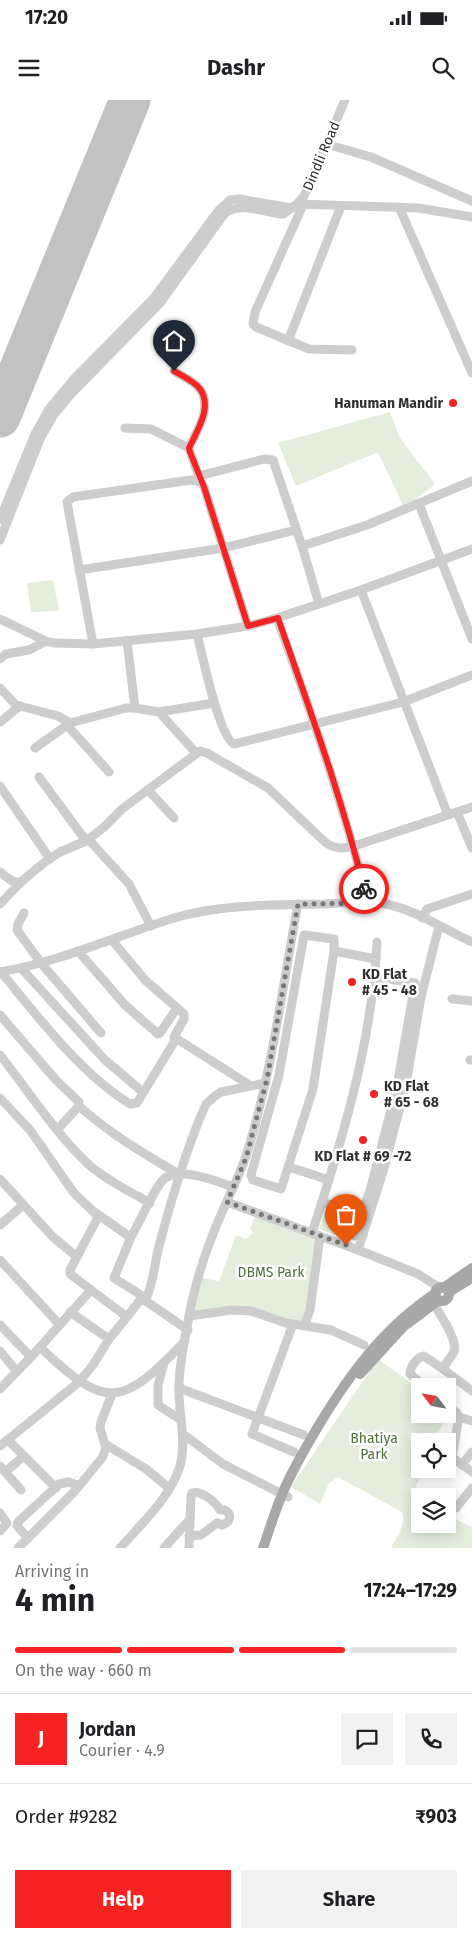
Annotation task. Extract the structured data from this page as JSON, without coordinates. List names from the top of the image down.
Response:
{
  "streets": {
    "street": ["Dindli Road"]
  },
  "parks": ["DBMS Park", "Bhatiya Park"],
  "places": [
    "Hanuman Mandir",
    "KD Flat # 45 - 48",
    "KD Flat # 65 - 68",
    "KD Flat # 69 -72"
  ],
  "north": "top left",
  "page": {
    "status": "17:20",
    "header": "Dashr",
    "heading": ["4 min", "Arriving in", "17:24–17:29"],
    "panel": [
      "Jordan",
      "Courier · 4.9",
      "Order #9282",
      "₹903"
    ],
    "bar": "On the way · 660 m",
    "round": "J",
    "buttons": ["Help", "Share"]
  }
}
